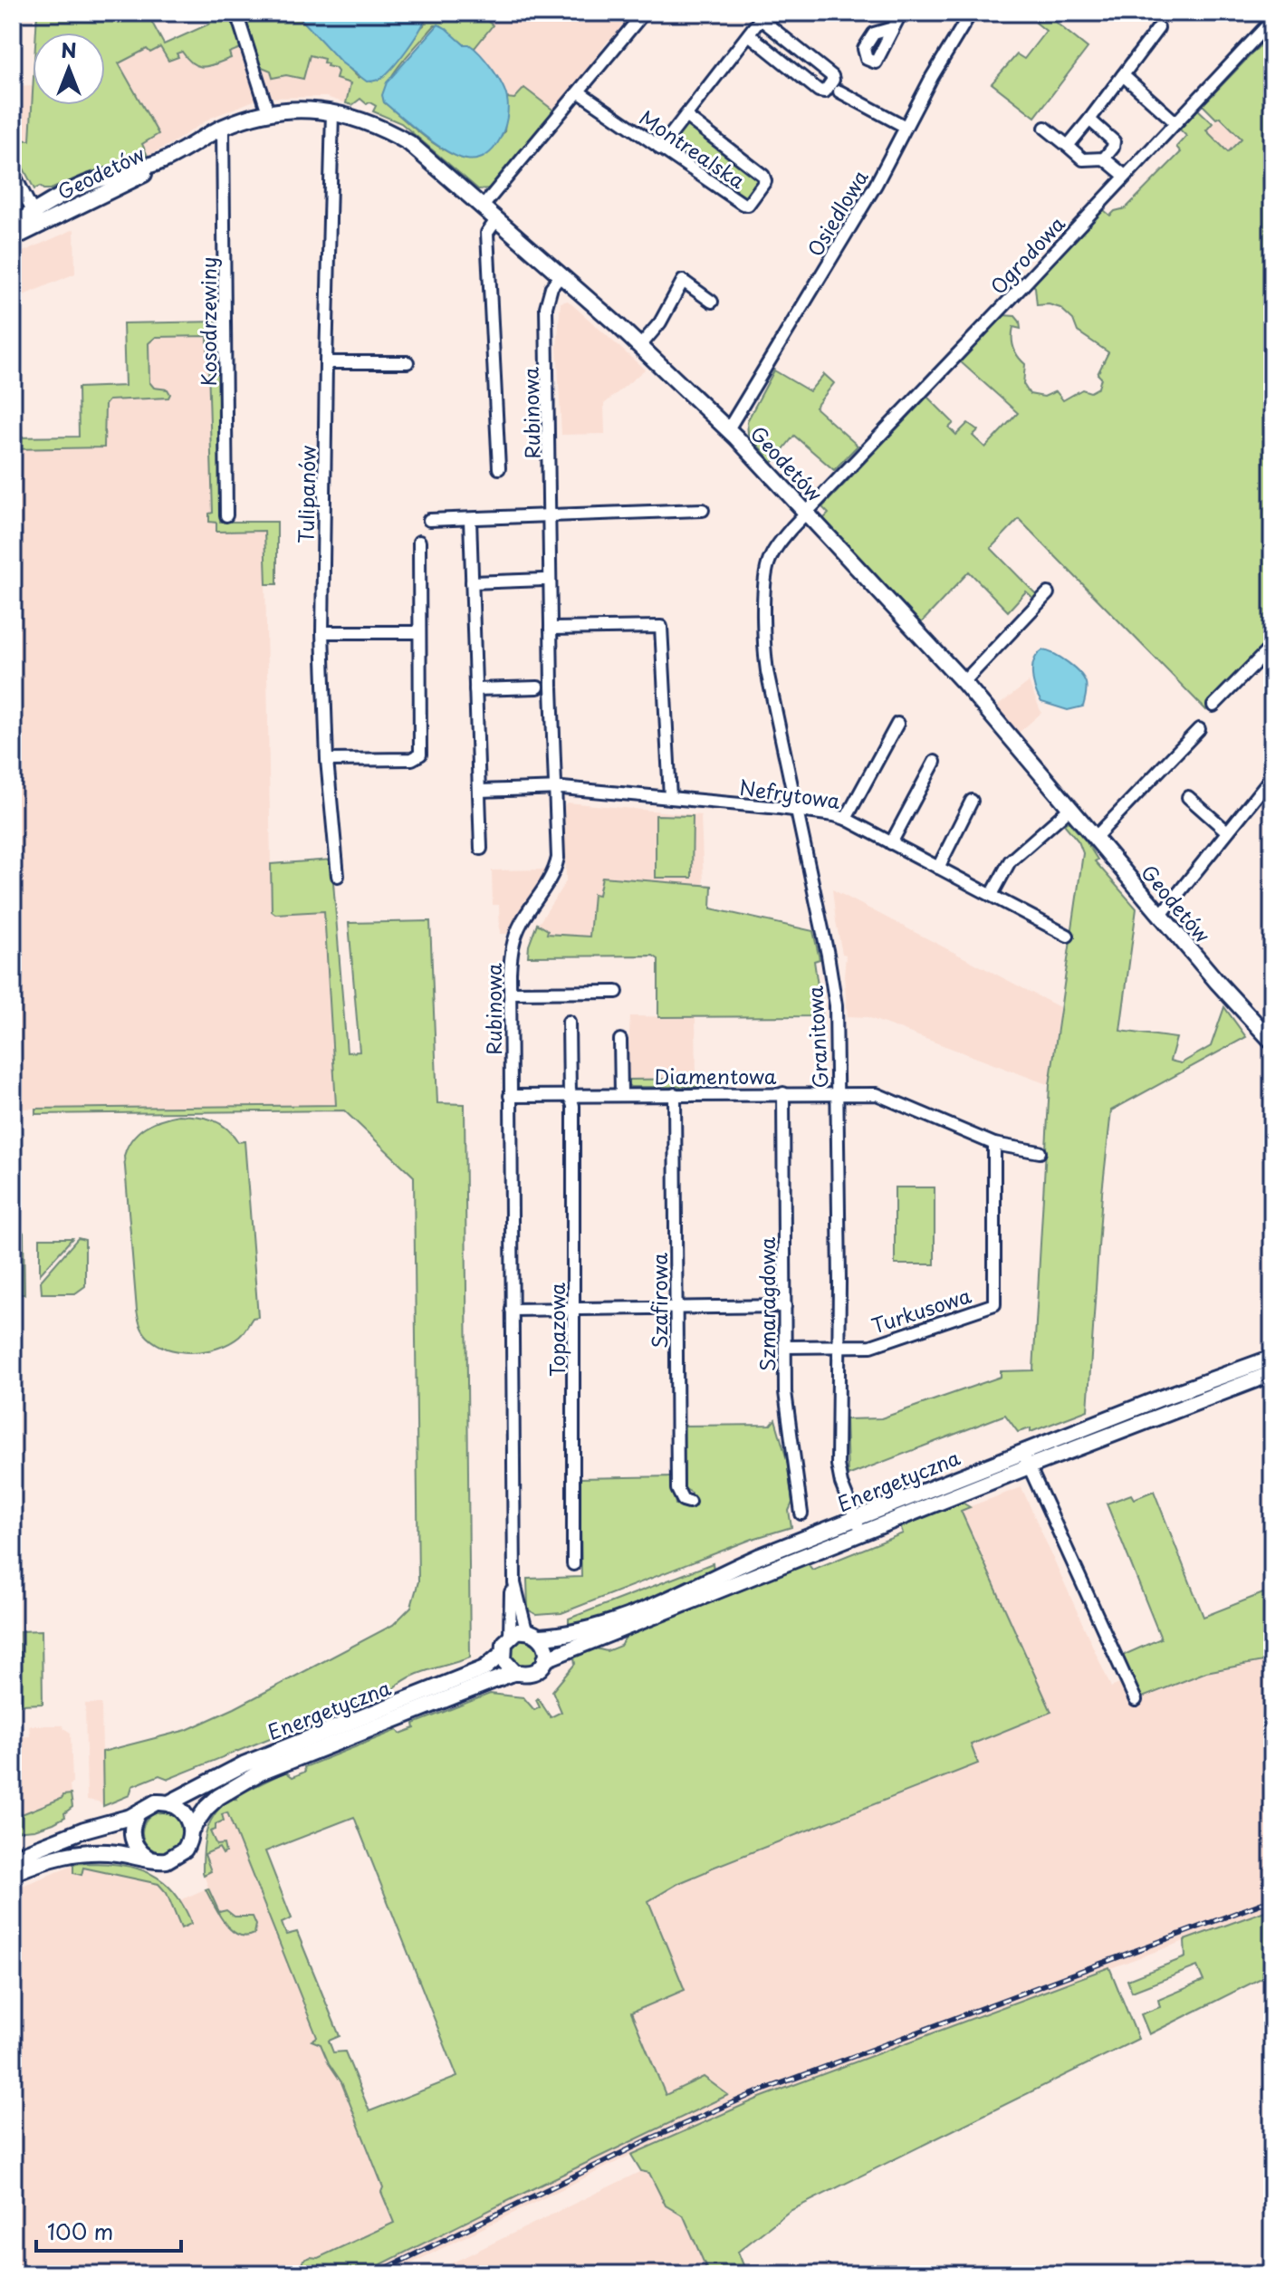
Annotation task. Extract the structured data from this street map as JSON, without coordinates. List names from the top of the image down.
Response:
{
  "streets": {
    "street": [
      "Montrealska",
      "Geodetów",
      "Osiedlowa",
      "Ogrodowa",
      "Kosodrzewiny",
      "Rubinowa",
      "Tulipanów",
      "Nefrytowa",
      "Granitowa",
      "Diamentowa",
      "Szafirowa",
      "Szmaragdowa",
      "Turkusowa",
      "Topazowa",
      "Energetyczna"
    ]
  },
  "crossings": [
    ["Geodetów", "Osiedlowa"],
    ["Geodetów", "Ogrodowa"],
    ["Geodetów", "Kosodrzewiny"],
    ["Geodetów", "Rubinowa"],
    ["Geodetów", "Tulipanów"],
    ["Geodetów", "Granitowa"],
    ["Ogrodowa", "Granitowa"],
    ["Rubinowa", "Nefrytowa"],
    ["Rubinowa", "Diamentowa"],
    ["Rubinowa", "Energetyczna"],
    ["Nefrytowa", "Granitowa"],
    ["Granitowa", "Diamentowa"],
    ["Granitowa", "Turkusowa"],
    ["Granitowa", "Energetyczna"],
    ["Diamentowa", "Szafirowa"],
    ["Diamentowa", "Szmaragdowa"],
    ["Diamentowa", "Turkusowa"],
    ["Diamentowa", "Topazowa"],
    ["Szmaragdowa", "Turkusowa"]
  ],
  "scale_bar": "100 m",
  "north": "top"
}
